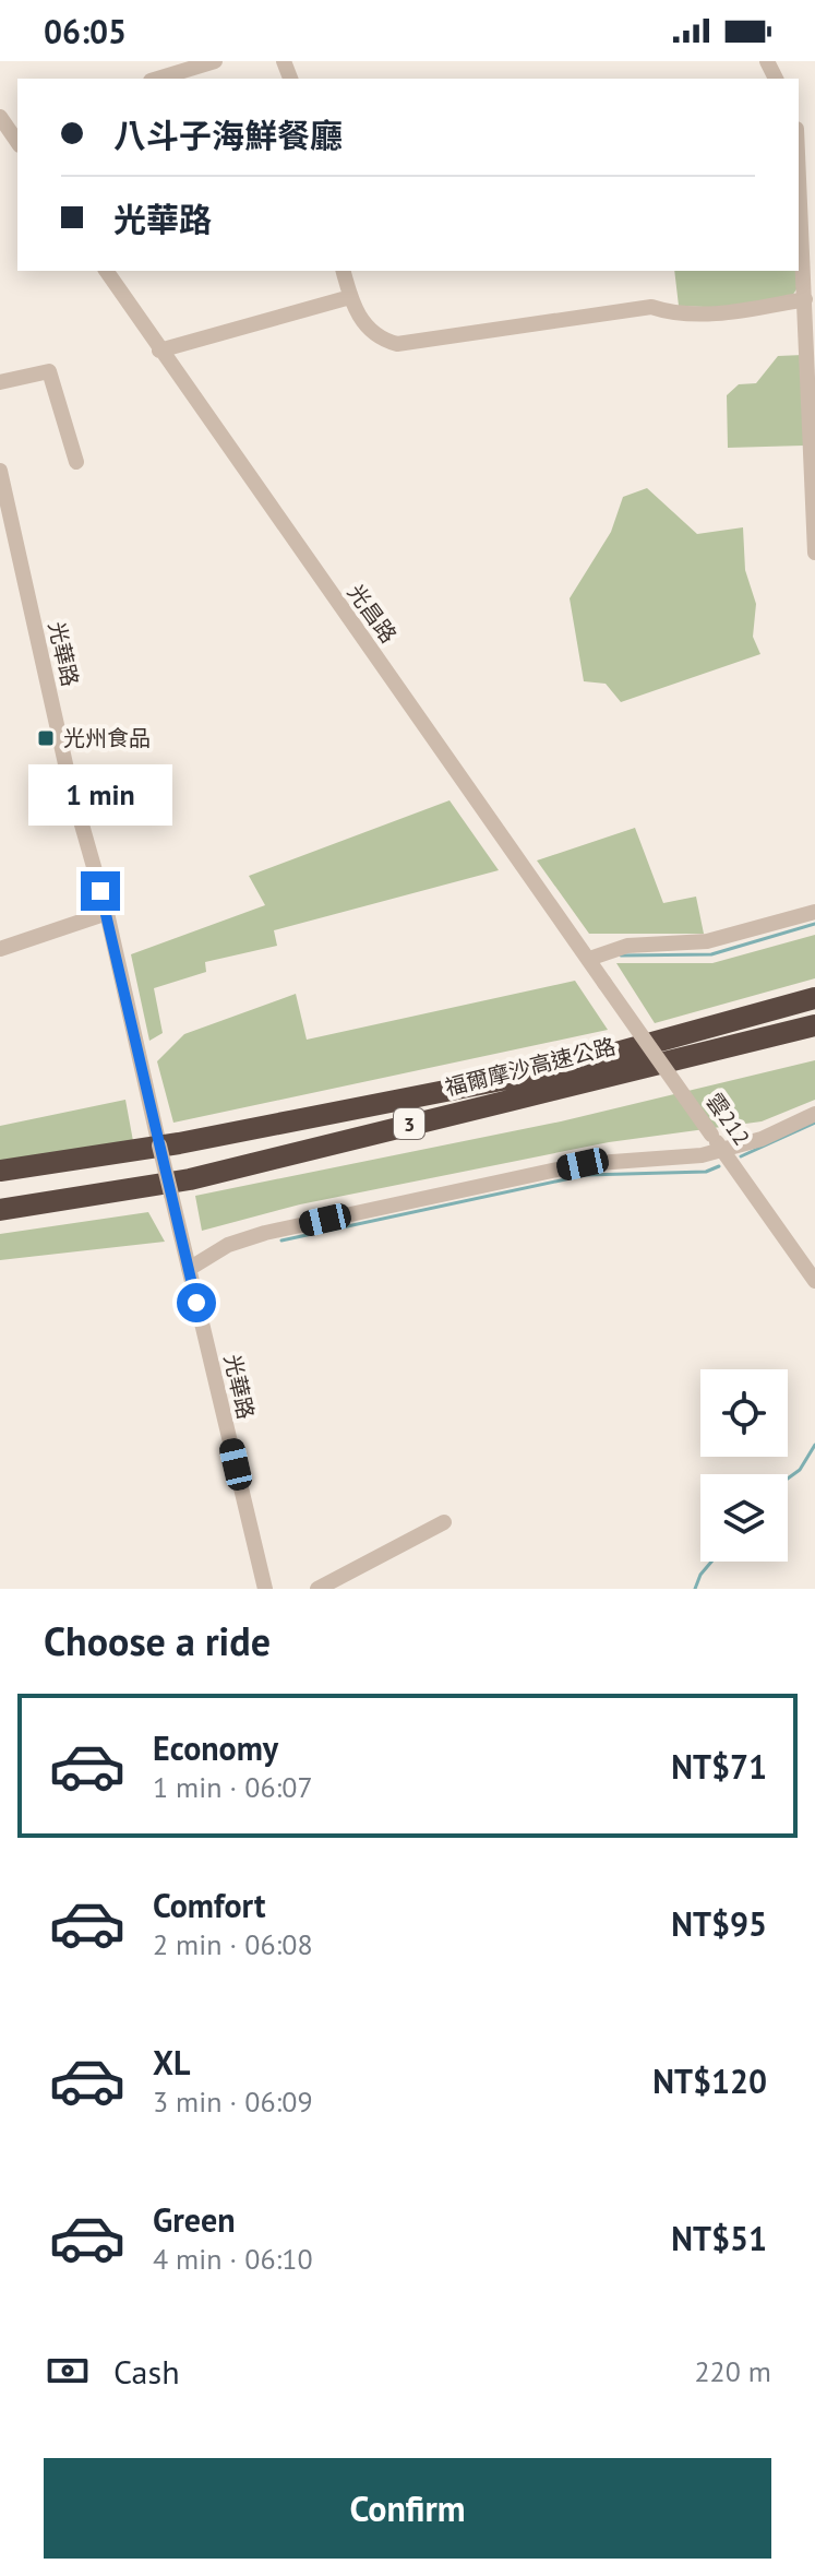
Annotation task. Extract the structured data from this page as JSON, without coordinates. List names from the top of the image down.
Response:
{
  "streets": {
    "highway": ["福爾摩沙高速公路", "3"],
    "street": ["光昌路", "光華路", "雲212"]
  },
  "crossings": [
    ["光昌路", "雲212"]
  ],
  "places": {
    "transit": ["光州食品"]
  },
  "page": {
    "status": "06:05",
    "banner": ["八斗子海鮮餐廳", "光華路"],
    "bubble": "1 min",
    "heading": "Choose a ride",
    "list": [
      {
        "name": "Economy",
        "note": "1 min · 06:07",
        "value": "NT$71"
      },
      {
        "name": "Comfort",
        "note": "2 min · 06:08",
        "value": "NT$95"
      },
      {
        "name": "XL",
        "note": "3 min · 06:09",
        "value": "NT$120"
      },
      {
        "name": "Green",
        "note": "4 min · 06:10",
        "value": "NT$51"
      }
    ],
    "pay": ["Cash", "220 m"],
    "buttons": "Confirm"
  }
}
